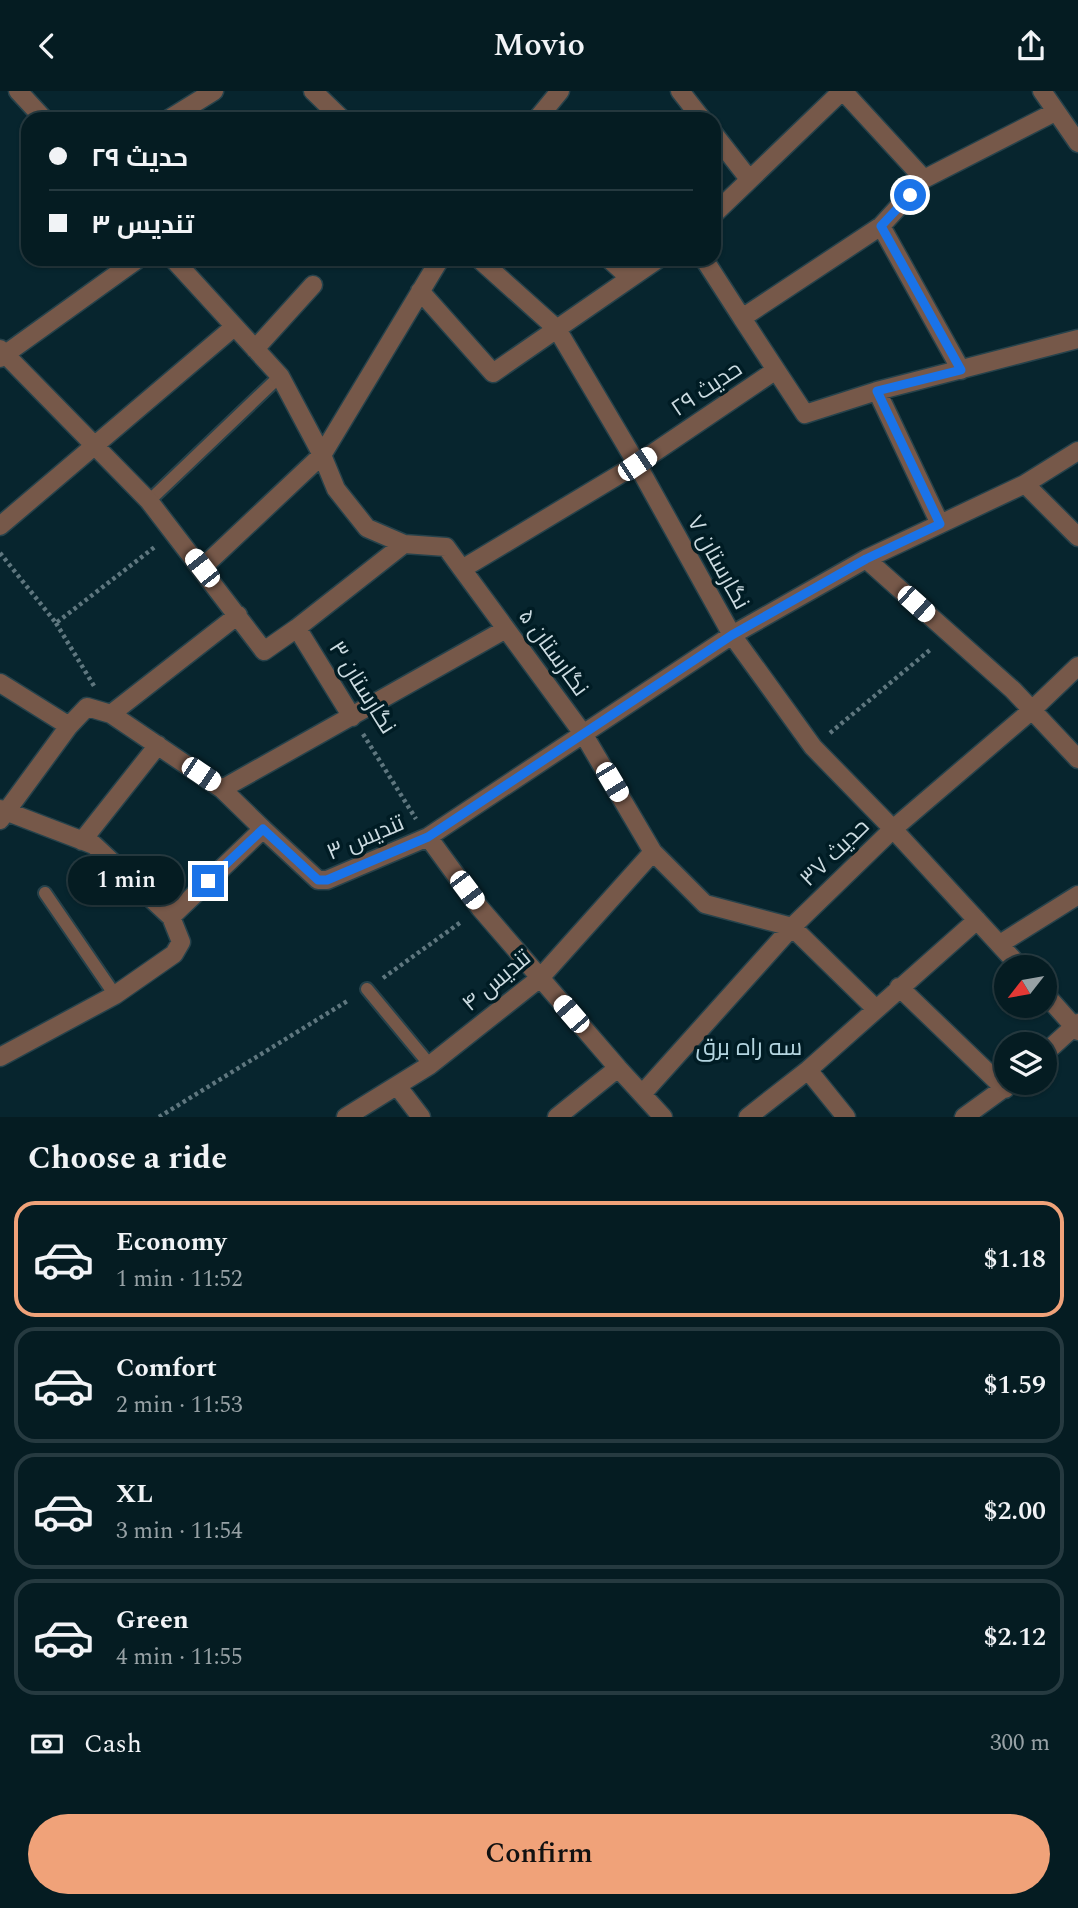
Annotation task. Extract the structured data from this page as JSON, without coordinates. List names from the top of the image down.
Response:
{
  "streets": {
    "street": [
      "حدیث ۲۹",
      "نگارستان ۷",
      "نگارستان ۵",
      "نگارستان ۳",
      "تندیس ۳",
      "حدیث ۳۷",
      "تندیس ۴"
    ]
  },
  "crossings": [
    ["حدیث ۲۹", "نگارستان ۷"],
    ["حدیث ۲۹", "نگارستان ۵"],
    ["نگارستان ۷", "تندیس ۳"],
    ["نگارستان ۷", "حدیث ۳۷"],
    ["نگارستان ۵", "تندیس ۳"],
    ["نگارستان ۵", "حدیث ۳۷"],
    ["نگارستان ۵", "تندیس ۴"],
    ["نگارستان ۳", "تندیس ۳"]
  ],
  "districts": ["سه راه برق"],
  "north": "bottom left",
  "page": {
    "header": "Movio",
    "banner": ["حدیث ۲۹", "تندیس ۳"],
    "bubble": "1 min",
    "heading": "Choose a ride",
    "list": [
      {
        "name": "Economy",
        "note": "1 min · 11:52",
        "value": "$1.18"
      },
      {
        "name": "Comfort",
        "note": "2 min · 11:53",
        "value": "$1.59"
      },
      {
        "name": "XL",
        "note": "3 min · 11:54",
        "value": "$2.00"
      },
      {
        "name": "Green",
        "note": "4 min · 11:55",
        "value": "$2.12"
      }
    ],
    "pay": ["Cash", "300 m"],
    "buttons": "Confirm"
  }
}
